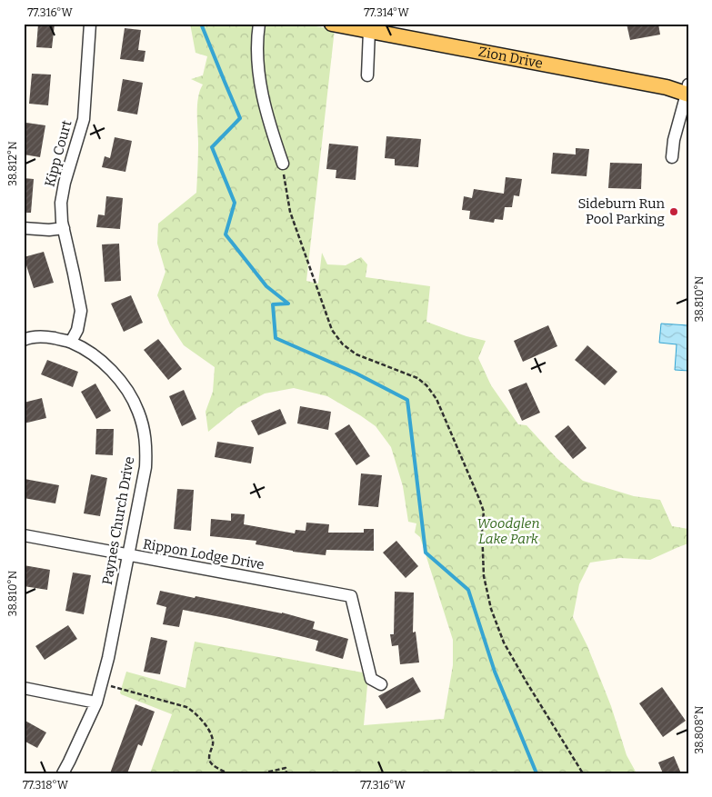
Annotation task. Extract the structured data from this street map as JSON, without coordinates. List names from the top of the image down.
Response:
{
  "streets": {
    "main road": ["Zion Drive"],
    "street": ["Kipp Court", "Paynes Church Drive", "Rippon Lodge Drive"]
  },
  "crossings": [
    ["Kipp Court", "Paynes Church Drive"],
    ["Paynes Church Drive", "Rippon Lodge Drive"]
  ],
  "parks": ["Woodglen Lake Park"],
  "places": ["Sideburn Run Pool Parking"],
  "coordinates": [
    "77.316°W",
    "77.314°W",
    "38.812°N",
    "38.810°N",
    "38.808°N",
    "77.318°W"
  ]
}
